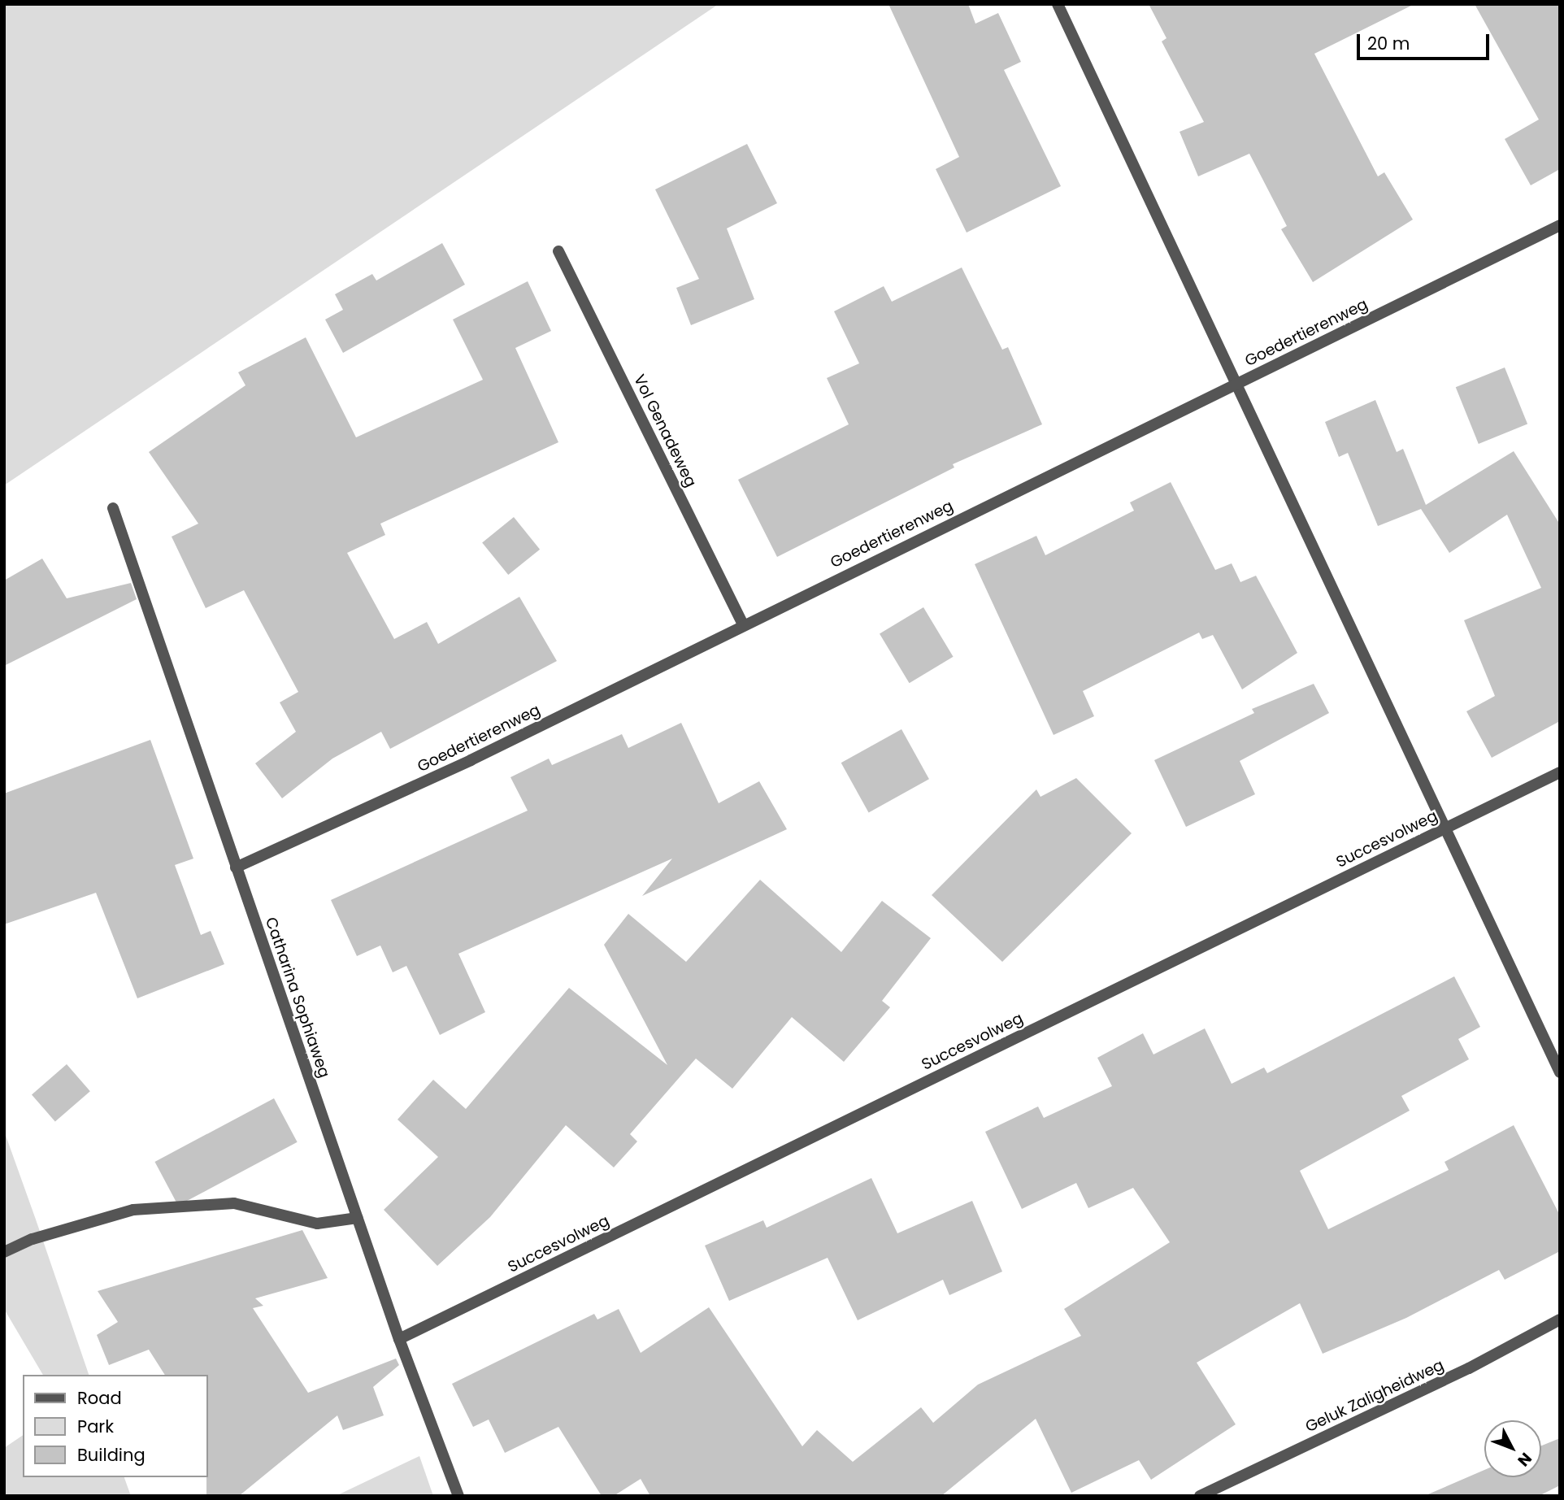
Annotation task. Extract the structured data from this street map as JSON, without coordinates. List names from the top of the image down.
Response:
{
  "streets": {
    "street": [
      "Goedertierenweg",
      "Vol Genadeweg",
      "Succesvolweg",
      "Catharina Sophiaweg",
      "Geluk Zaligheidweg"
    ]
  },
  "crossings": [
    ["Goedertierenweg", "Vol Genadeweg"],
    ["Goedertierenweg", "Catharina Sophiaweg"],
    ["Succesvolweg", "Catharina Sophiaweg"]
  ],
  "legend": ["Road", "Park", "Building"],
  "scale_bar": "20 m",
  "north": "bottom right"
}
